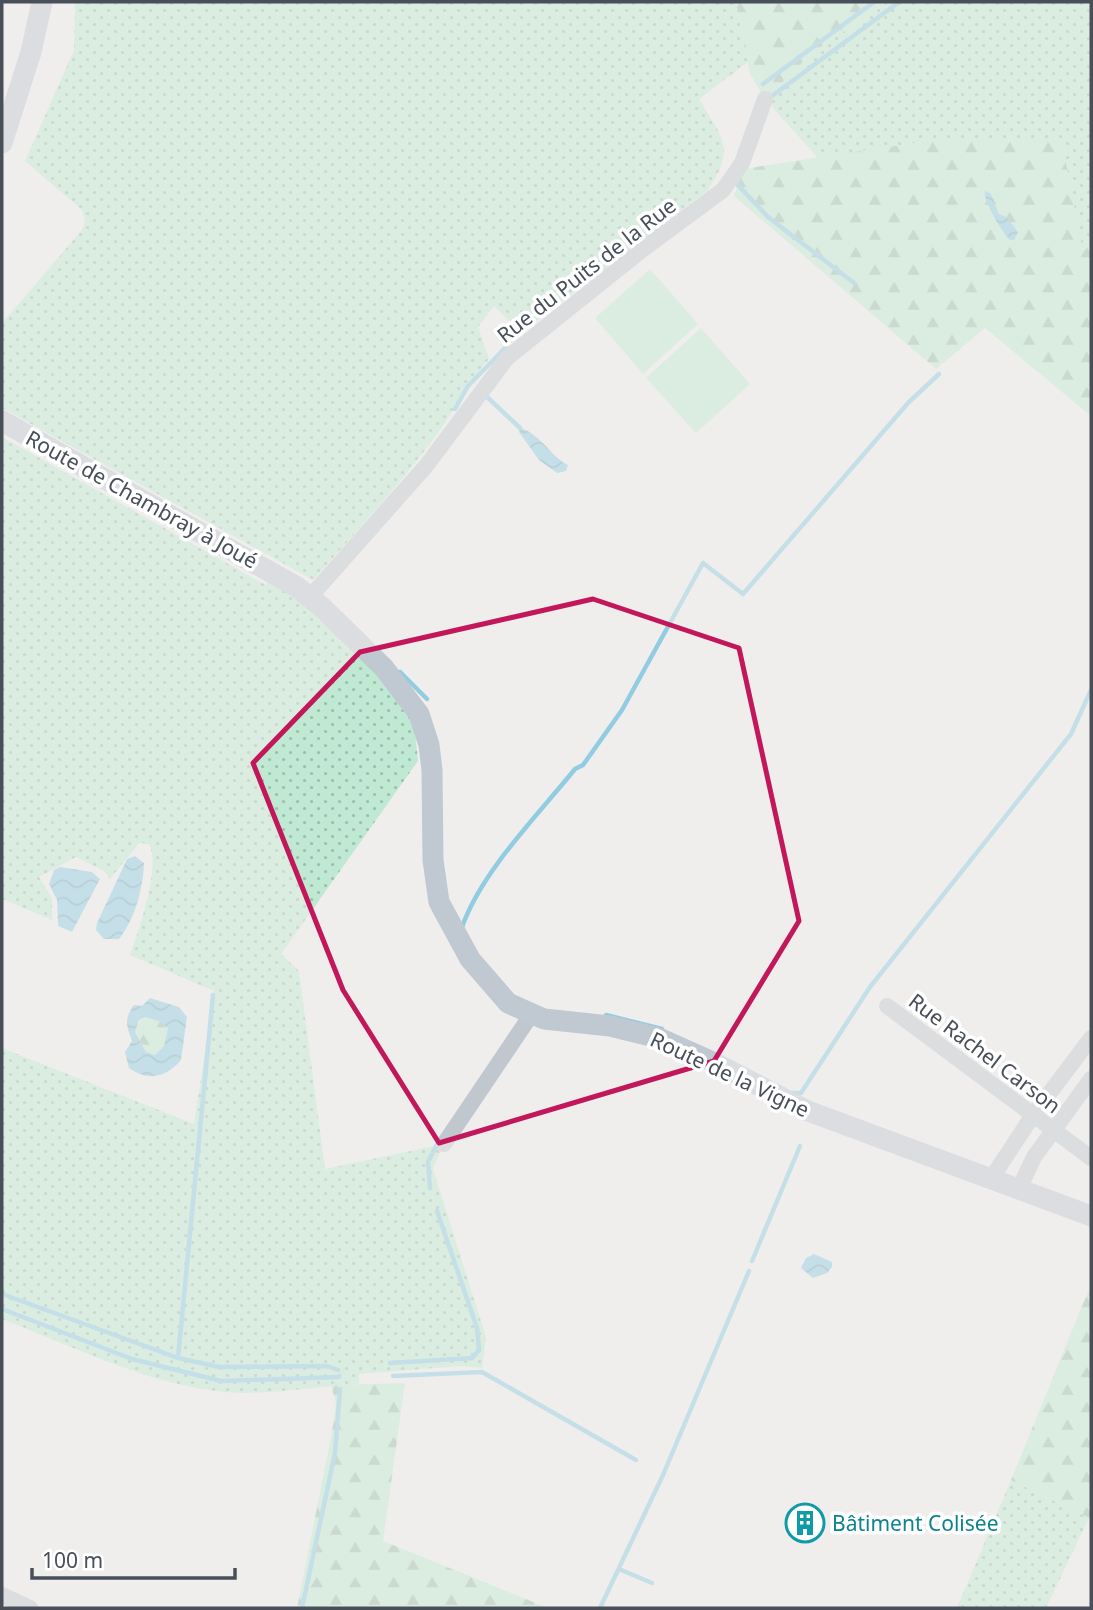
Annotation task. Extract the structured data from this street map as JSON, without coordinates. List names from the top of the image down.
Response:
{
  "streets": {
    "street": [
      "Rue du Puits de la Rue",
      "Route de Chambray à Joué",
      "Rue Rachel Carson",
      "Route de la Vigne"
    ]
  },
  "crossings": [
    ["Rue du Puits de la Rue", "Route de la Vigne"],
    ["Route de Chambray à Joué", "Route de la Vigne"]
  ],
  "places": {
    "building": ["Bâtiment Colisée"]
  },
  "scale_bar": "100 m"
}
